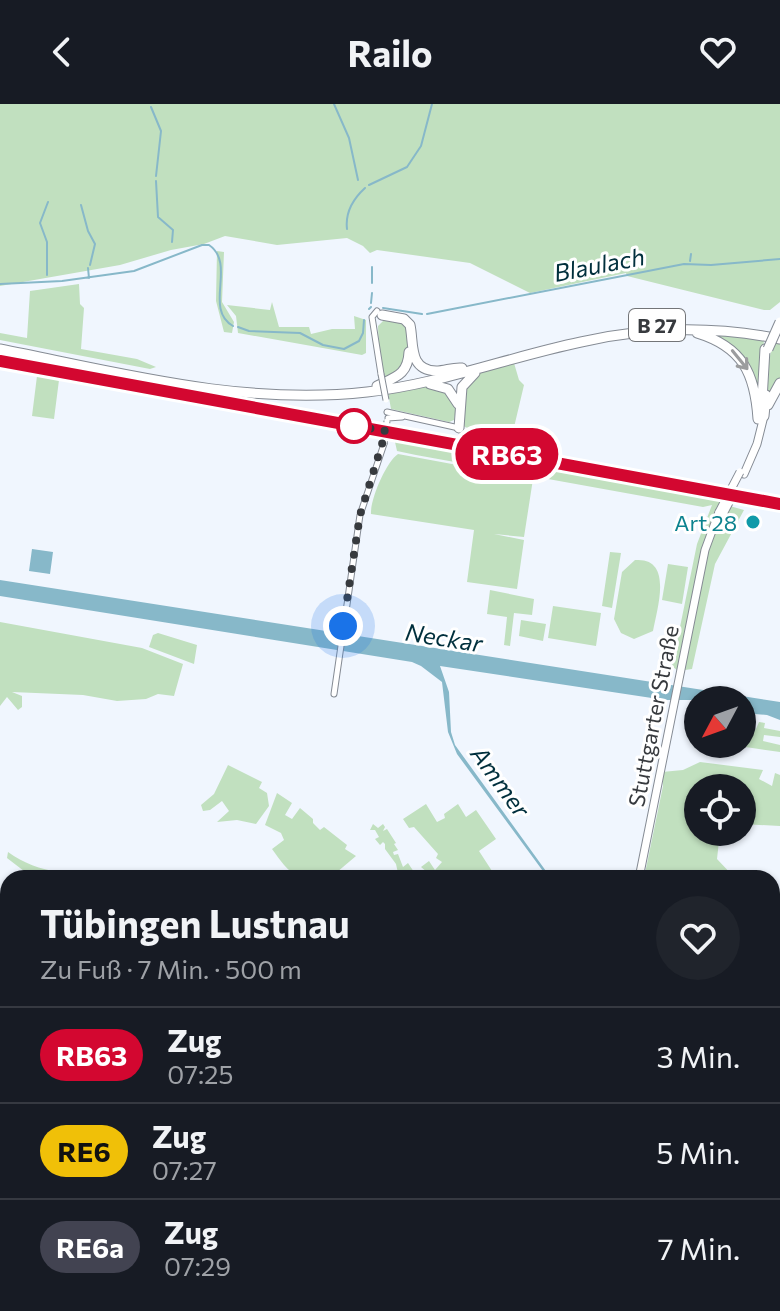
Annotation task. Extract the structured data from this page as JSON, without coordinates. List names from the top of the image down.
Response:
{
  "streets": {
    "highway": ["B 27"],
    "main road": ["Stuttgarter Straße"]
  },
  "water": ["Blaulach", "Neckar", "Ammer"],
  "places": ["Art 28"],
  "north": "bottom left",
  "page": {
    "header": "Railo",
    "on_map": "RB63",
    "heading": ["Tübingen Lustnau", "Zu Fuß · 7 Min. · 500 m"],
    "list": [
      {
        "mark": "RB63",
        "name": "Zug",
        "note": "07:25",
        "value": "3 Min."
      },
      {
        "mark": "RE6",
        "name": "Zug",
        "note": "07:27",
        "value": "5 Min."
      },
      {
        "mark": "RE6a",
        "name": "Zug",
        "note": "07:29",
        "value": "7 Min."
      }
    ]
  }
}
